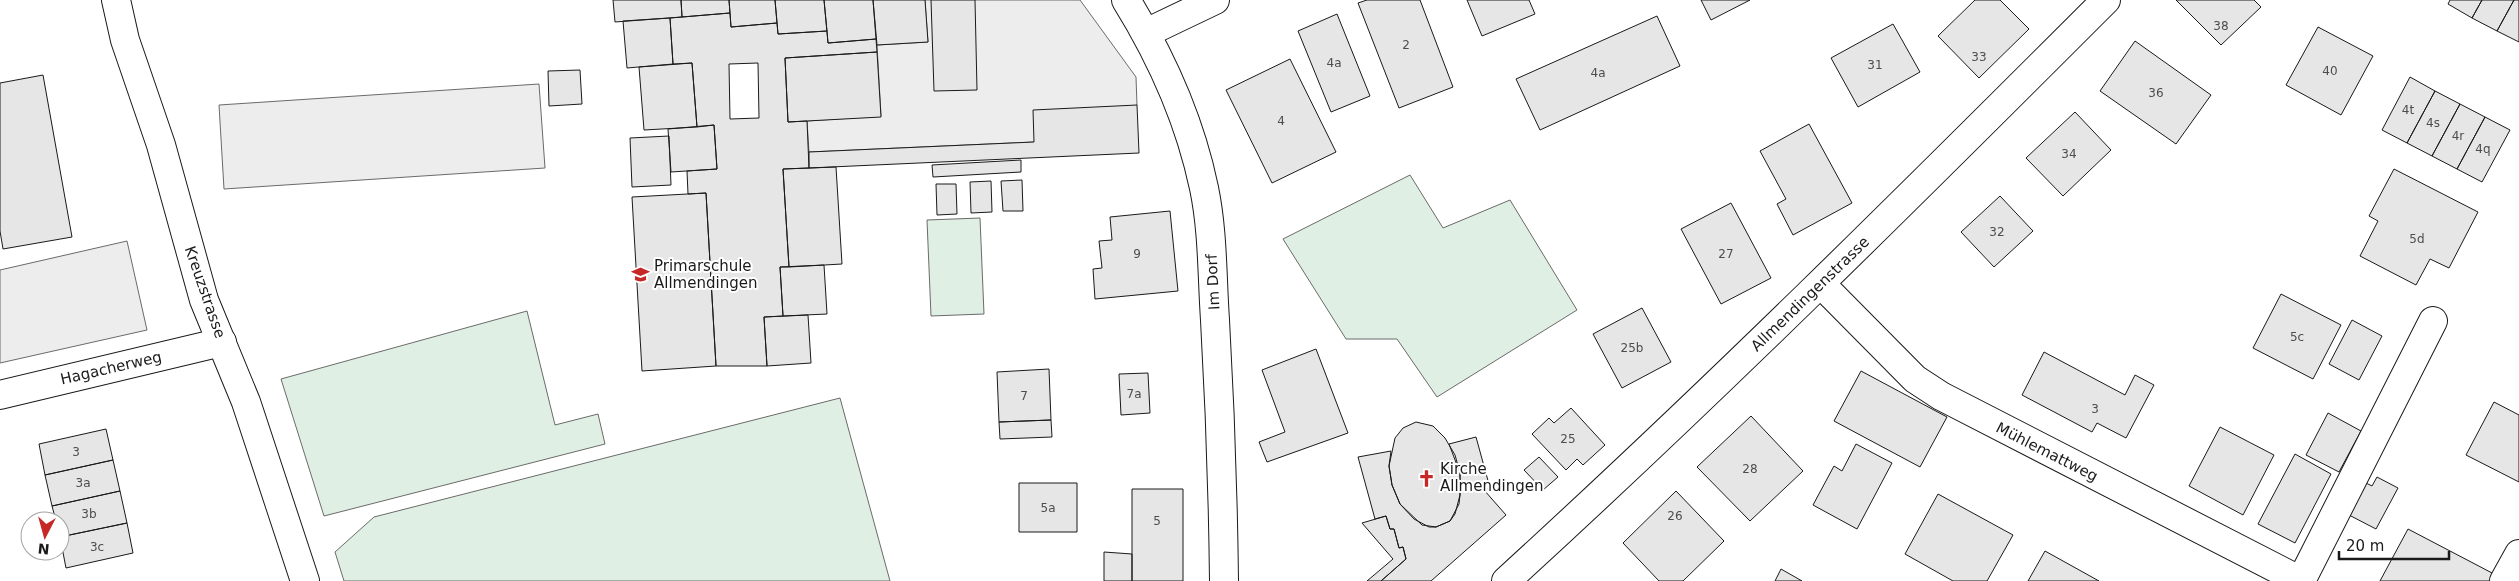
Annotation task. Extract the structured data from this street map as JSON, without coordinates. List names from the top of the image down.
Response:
{
  "streets": {
    "street": [
      "Im Dorf",
      "Kreuzstrasse",
      "Allmendingenstrasse",
      "Hagacherweg",
      "Mühlemattweg"
    ]
  },
  "crossings": [
    ["Kreuzstrasse", "Hagacherweg"],
    ["Allmendingenstrasse", "Mühlemattweg"]
  ],
  "places": {
    "school or university": ["Primarschule Allmendingen"],
    "church": ["Kirche Allmendingen"]
  },
  "house_numbers": [
    "38",
    "2",
    "33",
    "4a",
    "31",
    "40",
    "4a",
    "36",
    "4t",
    "4",
    "4s",
    "4r",
    "4q",
    "34",
    "32",
    "5d",
    "9",
    "27",
    "5c",
    "25b",
    "7a",
    "7",
    "3",
    "25",
    "3",
    "28",
    "3a",
    "5a",
    "3b",
    "26",
    "5",
    "3c"
  ],
  "scale_bar": "20 m",
  "north": "bottom"
}
